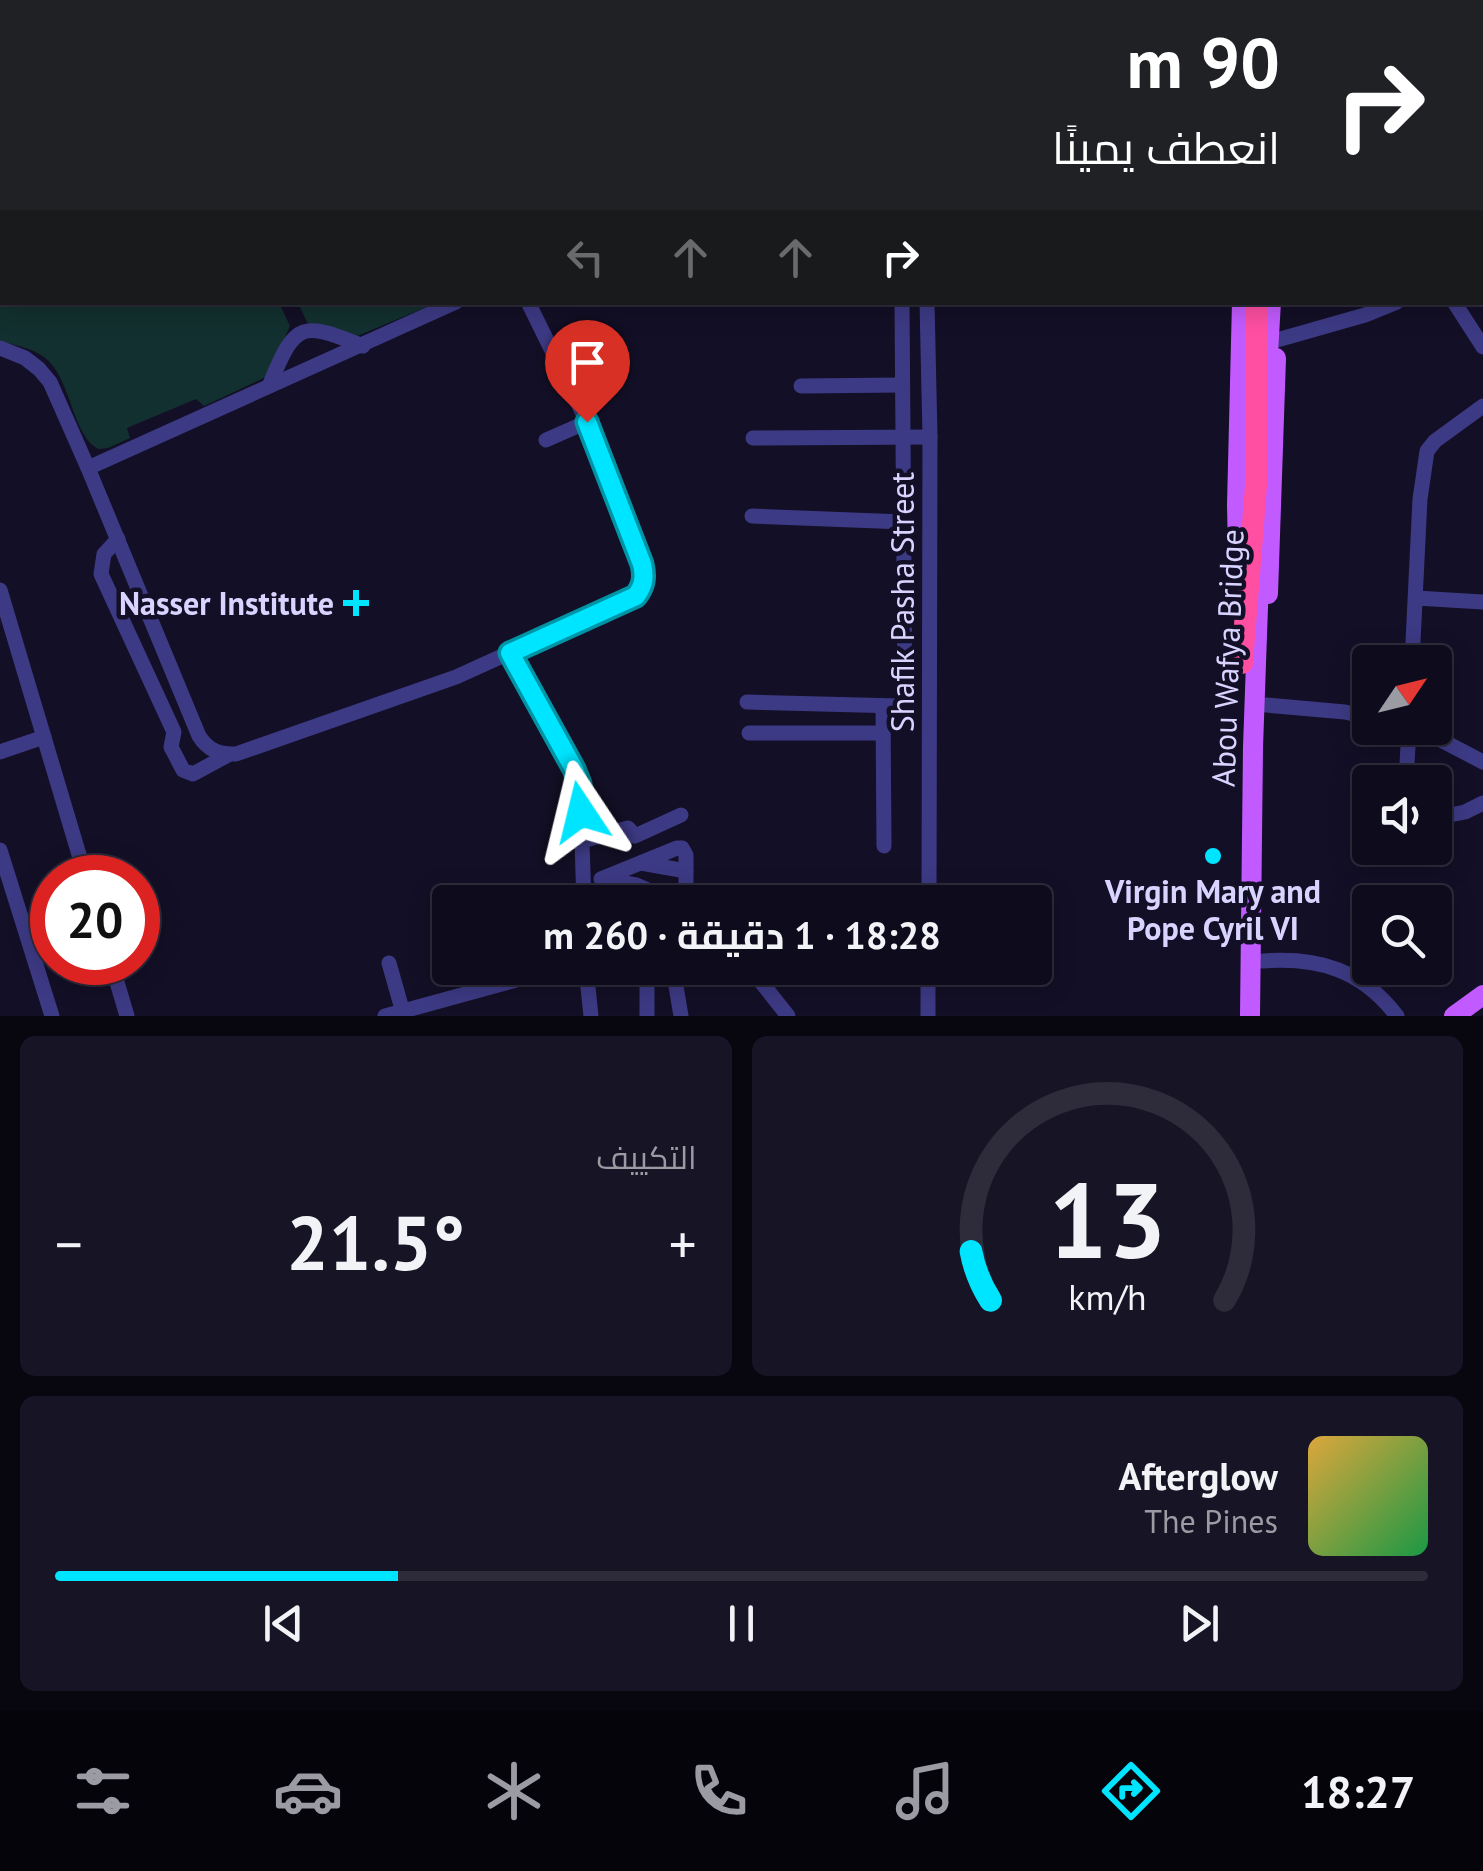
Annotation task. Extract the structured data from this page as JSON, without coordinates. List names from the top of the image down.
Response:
{
  "streets": {
    "main road": ["Abou Wafya Bridge"],
    "street": ["Shafik Pasha Street"]
  },
  "places": {
    "health": ["Nasser Institute"],
    "other": ["Virgin Mary and Pope Cyril VI"]
  },
  "north": "top right",
  "page": {
    "turn": ["90 m", "انعطف يمينًا"],
    "limit": "20",
    "trip": "18:28 · 1 دقيقة · 260 m",
    "tile": "التكييف",
    "heat": ["−", "21.5°", "+"],
    "song": ["Afterglow", "The Pines"],
    "tabs": "18:27",
    "gauge": ["13", "km/h"]
  }
}
